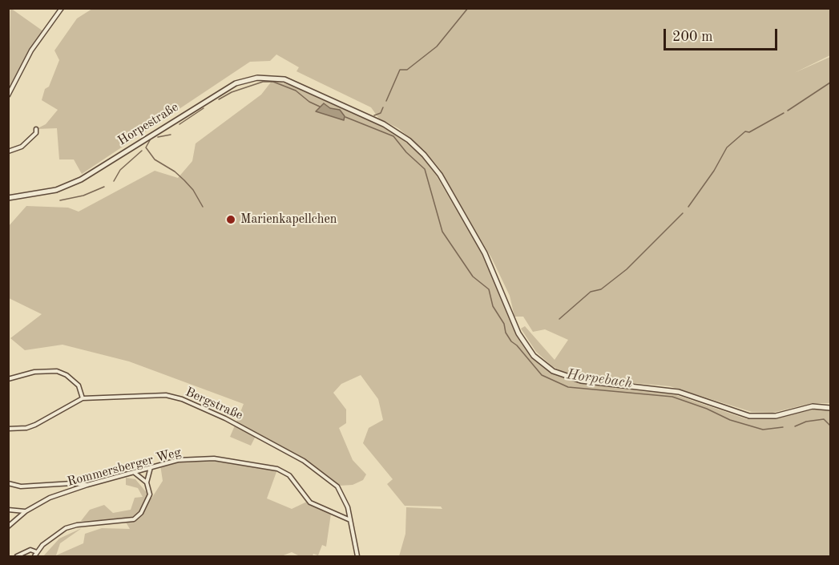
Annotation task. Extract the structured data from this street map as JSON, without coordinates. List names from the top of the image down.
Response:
{
  "streets": {
    "street": ["Horpestraße", "Bergstraße", "Rommersberger Weg"]
  },
  "crossings": [
    ["Bergstraße", "Rommersberger Weg"]
  ],
  "water": ["Horpebach"],
  "places": ["Marienkapellchen"],
  "scale_bar": "200 m"
}
